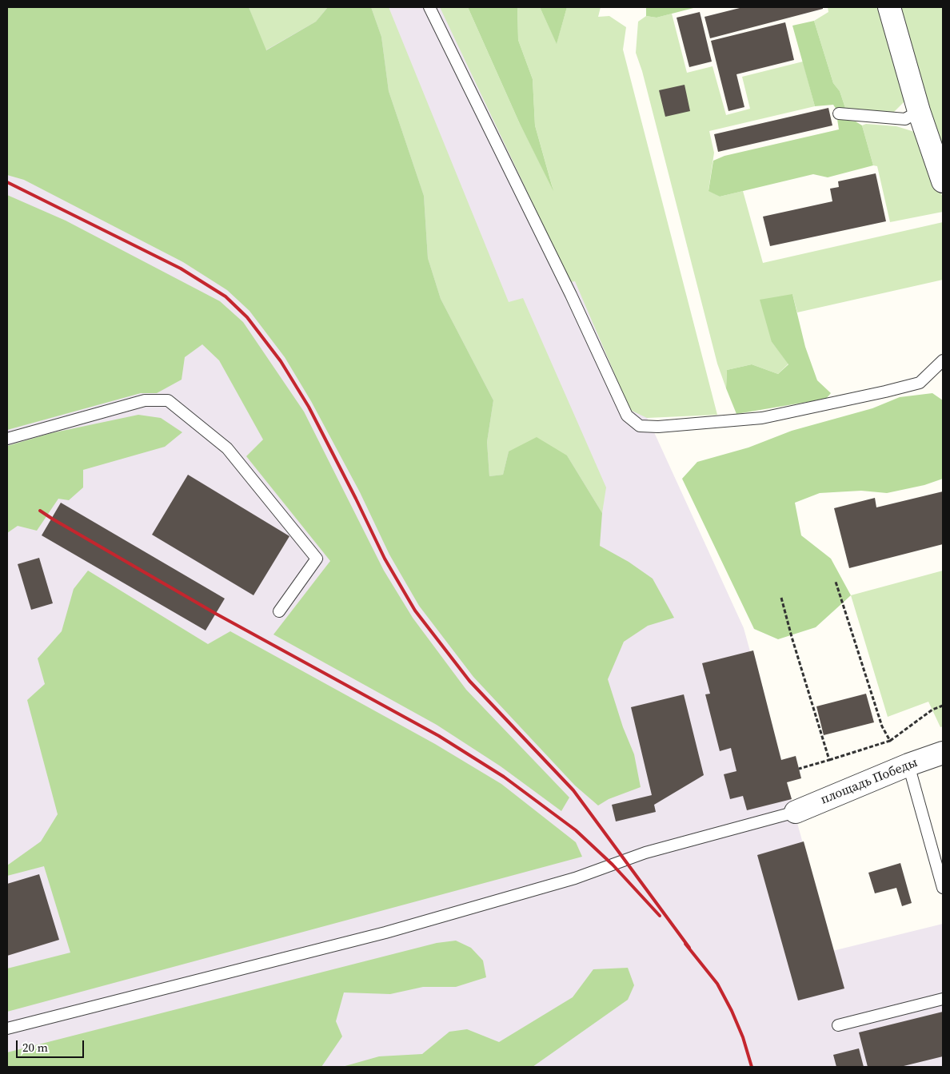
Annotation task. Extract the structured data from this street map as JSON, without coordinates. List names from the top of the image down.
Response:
{
  "streets": {
    "street": ["площадь Победы"]
  },
  "scale_bar": "20 m"
}
